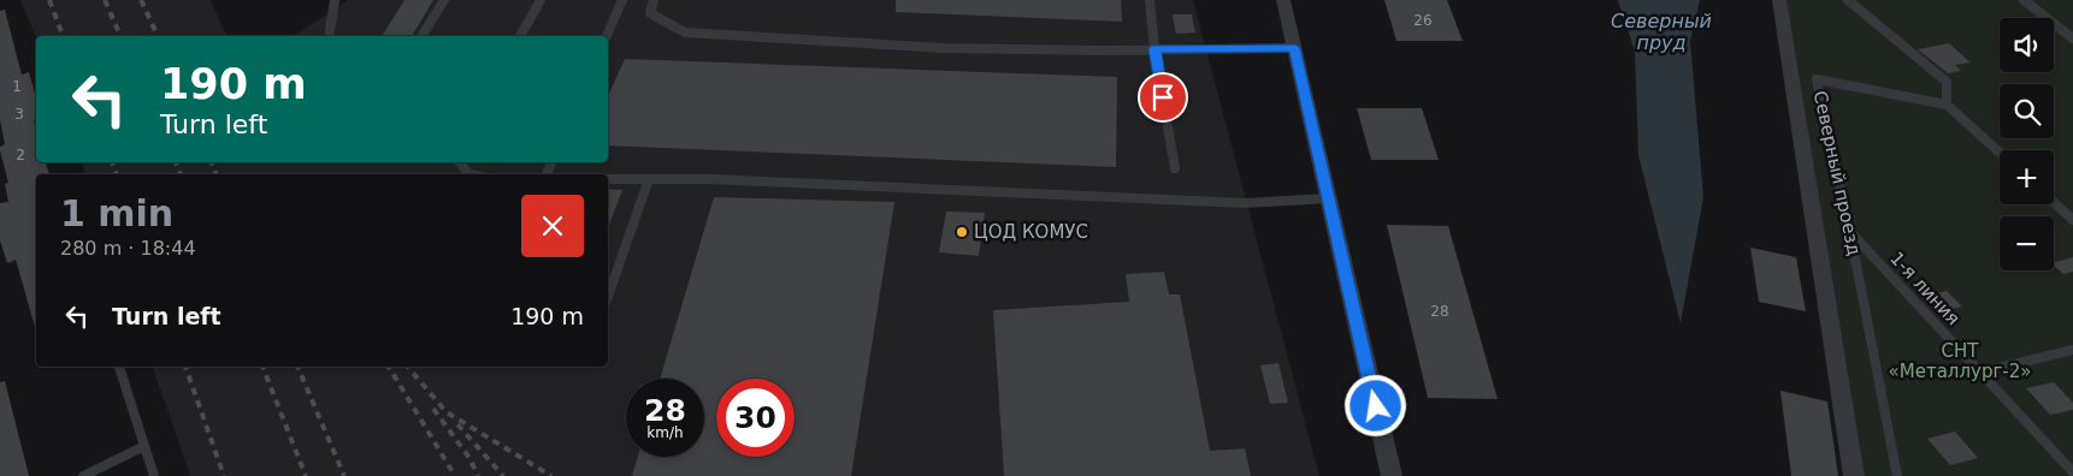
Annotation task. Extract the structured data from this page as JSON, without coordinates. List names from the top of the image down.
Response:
{
  "streets": {
    "street": ["Северный проезд"],
    "lane": ["1-я линия"]
  },
  "crossings": [
    ["Северный проезд", "1-я линия"]
  ],
  "water": ["Северный пруд"],
  "parks": ["СНТ «Металлург-2»"],
  "places": ["ЦОД КОМУС"],
  "house_numbers": [
    "26",
    "1",
    "3",
    "2",
    "28"
  ],
  "page": {
    "map_buttons": ["+", "−"],
    "turn": ["190 m", "Turn left"],
    "heading": ["1 min", "280 m · 18:44"],
    "list": [
      {
        "name": "Turn left",
        "value": "190 m"
      }
    ],
    "speed": "28 km/h",
    "limit": "30"
  }
}
